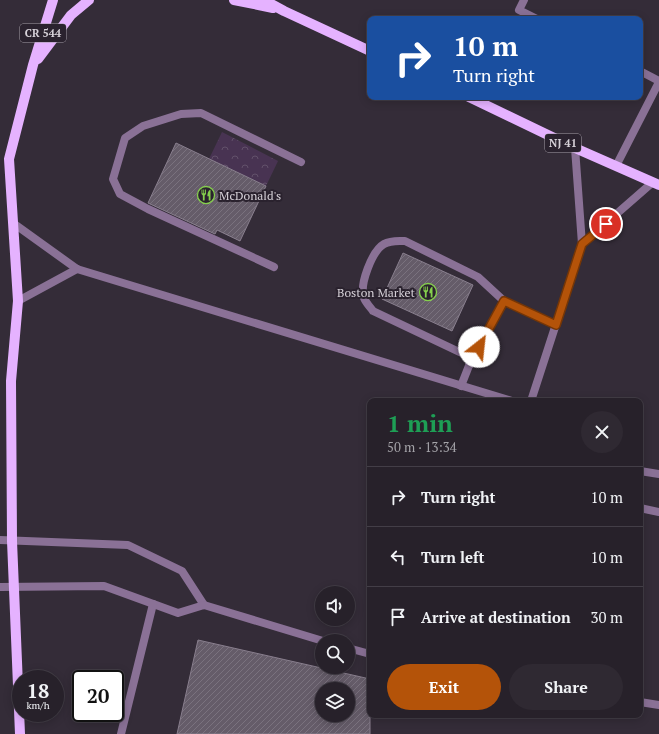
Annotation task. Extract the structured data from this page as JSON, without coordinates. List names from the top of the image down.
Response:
{
  "streets": {
    "main road": ["CR 544", "NJ 41"]
  },
  "places": {
    "restaurant": ["McDonald's", "Boston Market"]
  },
  "page": {
    "turn": ["10 m", "Turn right"],
    "heading": ["1 min", "50 m · 13:34"],
    "list": [
      {
        "name": "Turn right",
        "value": "10 m"
      },
      {
        "name": "Turn left",
        "value": "10 m"
      },
      {
        "name": "Arrive at destination",
        "value": "30 m"
      }
    ],
    "buttons": ["Exit", "Share"],
    "speed": "18 km/h",
    "limit": "20"
  }
}
